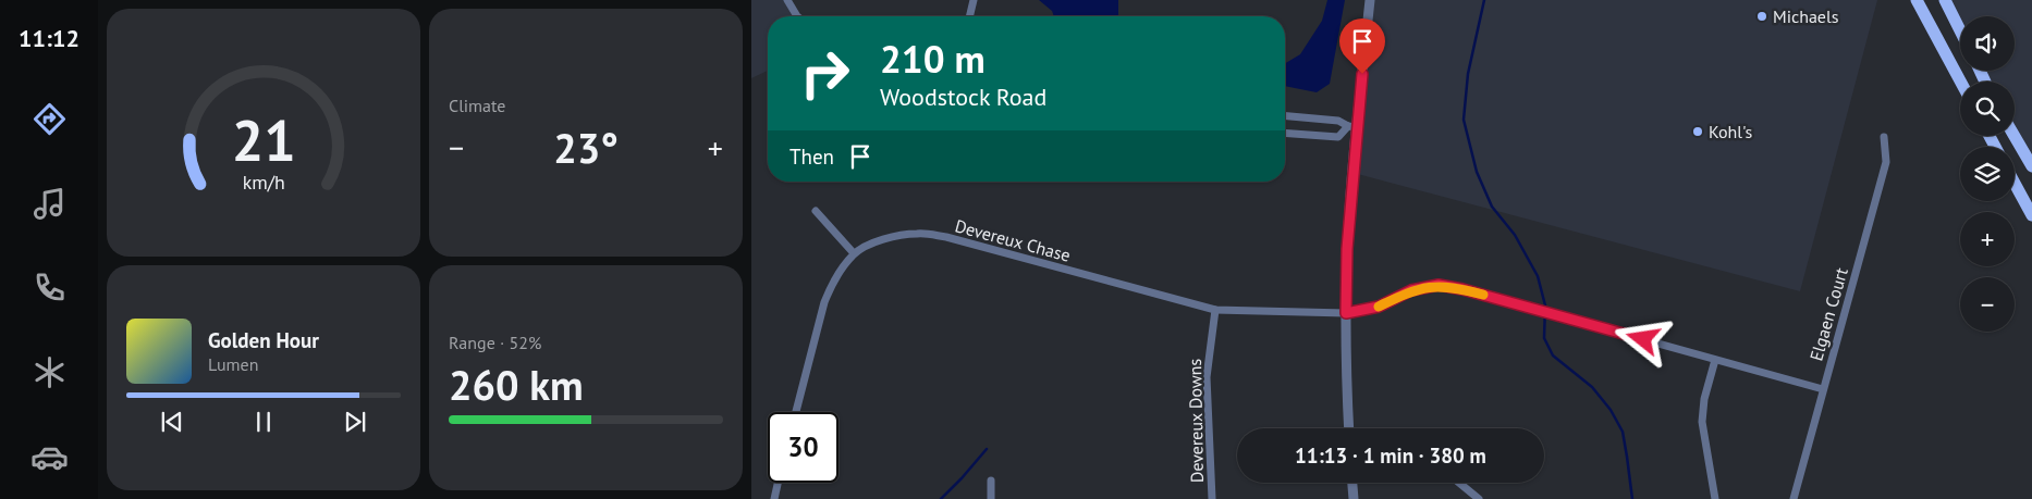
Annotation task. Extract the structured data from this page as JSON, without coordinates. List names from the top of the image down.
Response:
{
  "streets": {
    "street": ["Devereux Chase", "Elgaen Court", "Devereux Downs"]
  },
  "crossings": [
    ["Devereux Chase", "Elgaen Court"],
    ["Devereux Chase", "Devereux Downs"]
  ],
  "places": ["Michaels", "Kohl's"],
  "page": {
    "tabs": "11:12",
    "tile": [
      "Climate",
      ["Range · 52%", "260 km"]
    ],
    "map_buttons": ["+", "−"],
    "turn": ["210 m", "Woodstock Road"],
    "heat": ["−", "23°", "+"],
    "then": "Then",
    "song": ["Golden Hour", "Lumen"],
    "limit": "30",
    "trip": "11:13 · 1 min · 380 m",
    "gauge": ["21", "km/h"]
  }
}
